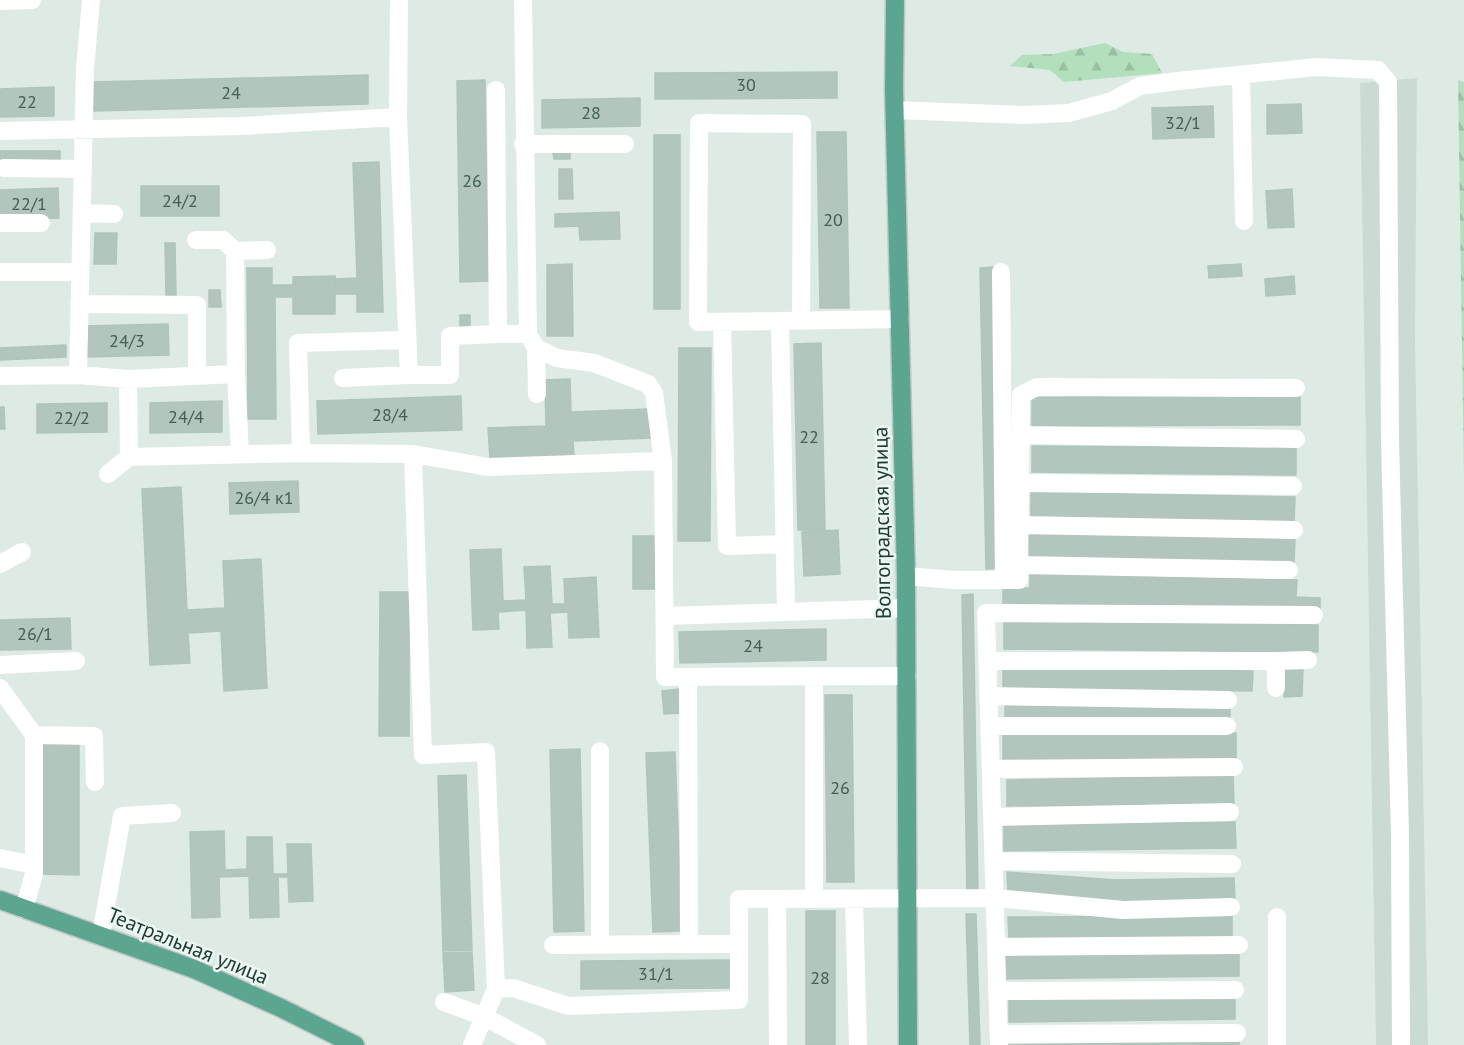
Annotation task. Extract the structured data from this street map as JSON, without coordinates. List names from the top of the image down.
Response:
{
  "streets": {
    "main road": ["Волгоградская улица", "Театральная улица"]
  },
  "house_numbers": [
    "30",
    "24",
    "22",
    "28",
    "32/1",
    "26",
    "24/2",
    "22/1",
    "20",
    "24/3",
    "28/4",
    "24/4",
    "22/2",
    "22",
    "26/4 к1",
    "26/1",
    "24",
    "26",
    "31/1",
    "28"
  ]
}
